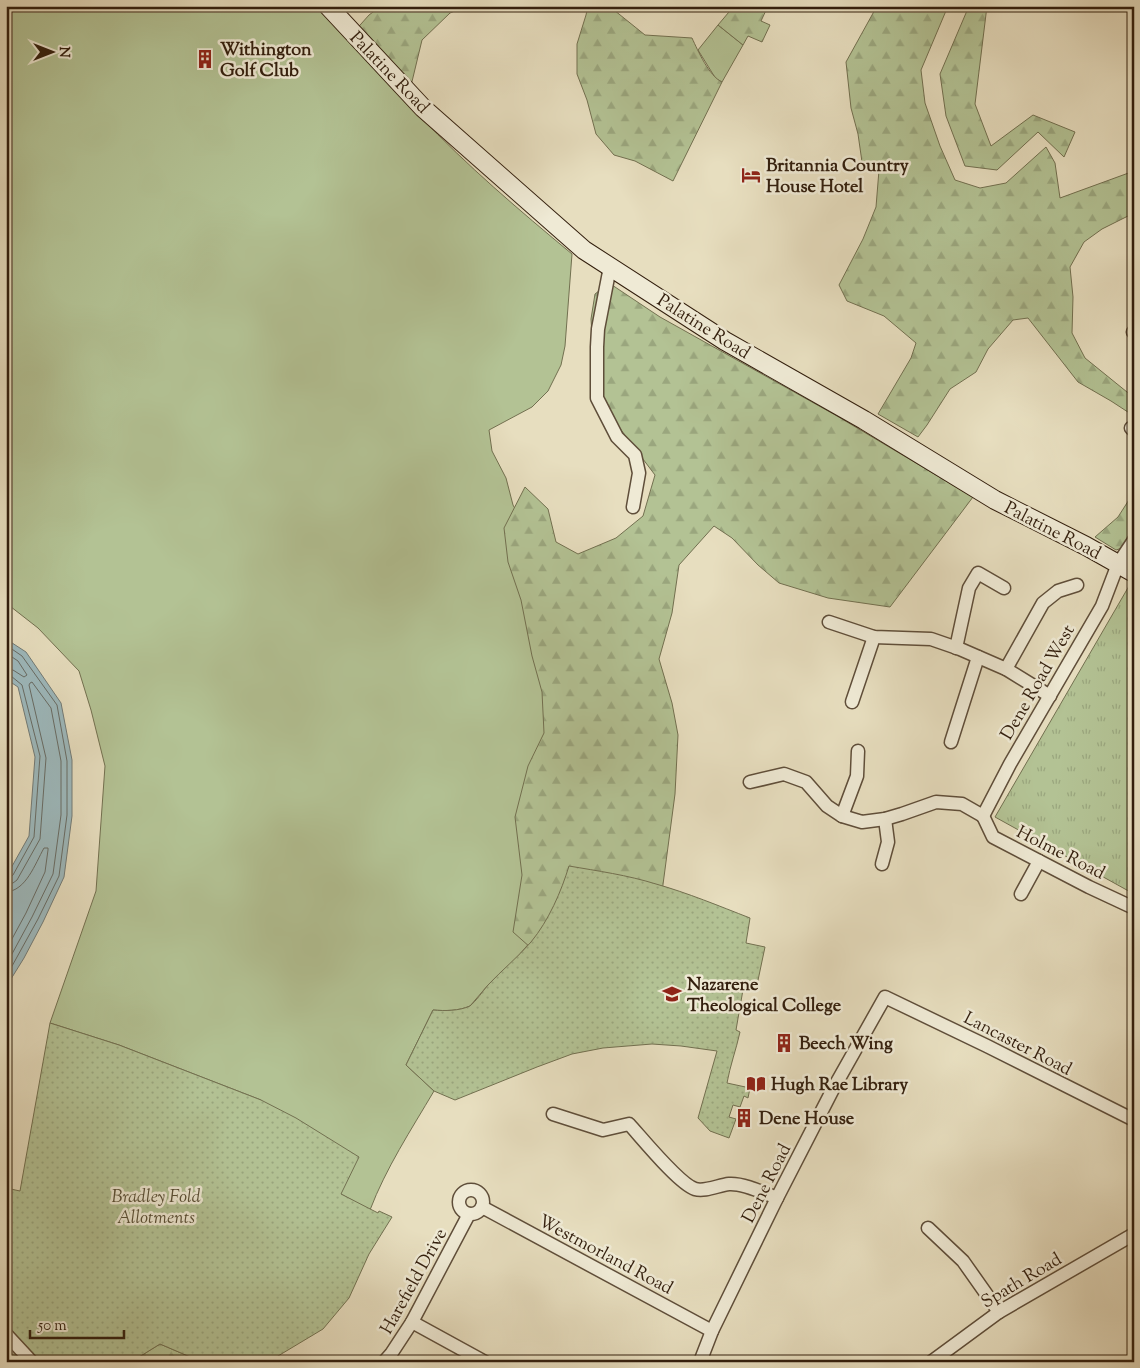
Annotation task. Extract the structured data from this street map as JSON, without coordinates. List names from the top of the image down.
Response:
{
  "streets": {
    "main road": ["Palatine Road"],
    "street": [
      "Dene Road West",
      "Holme Road",
      "Lancaster Road",
      "Dene Road",
      "Westmorland Road",
      "Spath Road",
      "Harefield Drive"
    ]
  },
  "crossings": [
    ["Palatine Road", "Dene Road West"],
    ["Dene Road West", "Holme Road"],
    ["Lancaster Road", "Dene Road"],
    ["Dene Road", "Westmorland Road"],
    ["Westmorland Road", "Harefield Drive"]
  ],
  "parks": ["Bradley Fold Allotments"],
  "places": {
    "building": ["Withington Golf Club", "Beech Wing", "Dene House"],
    "hotel": ["Britannia Country House Hotel"],
    "school or university": ["Nazarene Theological College"],
    "library": ["Hugh Rae Library"]
  },
  "scale_bar": "50 m",
  "north": "right"
}
